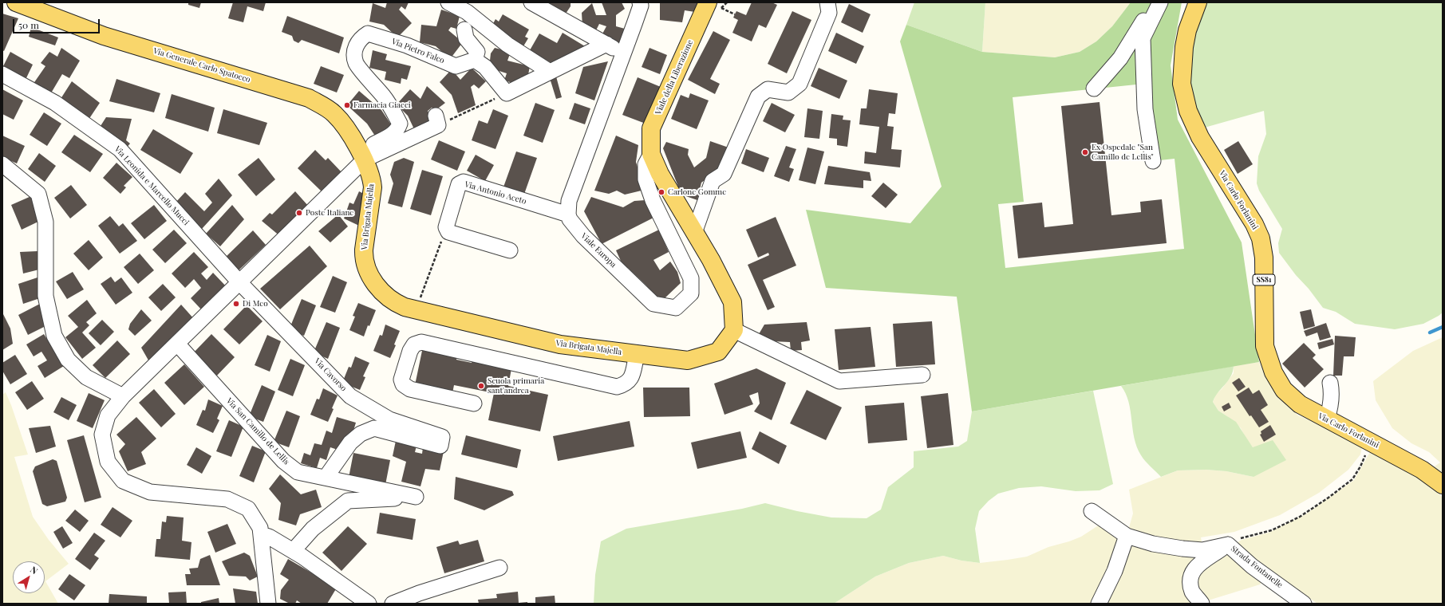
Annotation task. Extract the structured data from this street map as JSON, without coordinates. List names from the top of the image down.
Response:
{
  "streets": {
    "main road": [
      "Via Generale Carlo Spatocco",
      "Viale della Liberazione",
      "Via Carlo Forlanini",
      "Via Brigata Majella",
      "SS81"
    ],
    "street": [
      "Via Pietro Falco",
      "Via Leonida e Marcello Mucci",
      "Via Antonio Aceto",
      "Viale Europa",
      "Via Cavorso",
      "Via San Camillo de Lellis",
      "Strada Fontanelle"
    ]
  },
  "crossings": [
    ["Via Pietro Falco", "Via Generale Carlo Spatocco"],
    ["Via Pietro Falco", "Via Brigata Majella"],
    ["Via Generale Carlo Spatocco", "Via Brigata Majella"],
    ["Viale della Liberazione", "Viale Europa"],
    ["Via Leonida e Marcello Mucci", "Via Cavorso"],
    ["Via Antonio Aceto", "Viale Europa"],
    ["Via Cavorso", "Via San Camillo de Lellis"]
  ],
  "places": [
    "Farmacia Giacci",
    "Ex Ospedale \"San Camillo de Lellis\"",
    "Carlone Gomme",
    "Poste Italiane",
    "Di Meo",
    "Scuola primaria sant'andrea"
  ],
  "scale_bar": "50 m",
  "north": "top right"
}
